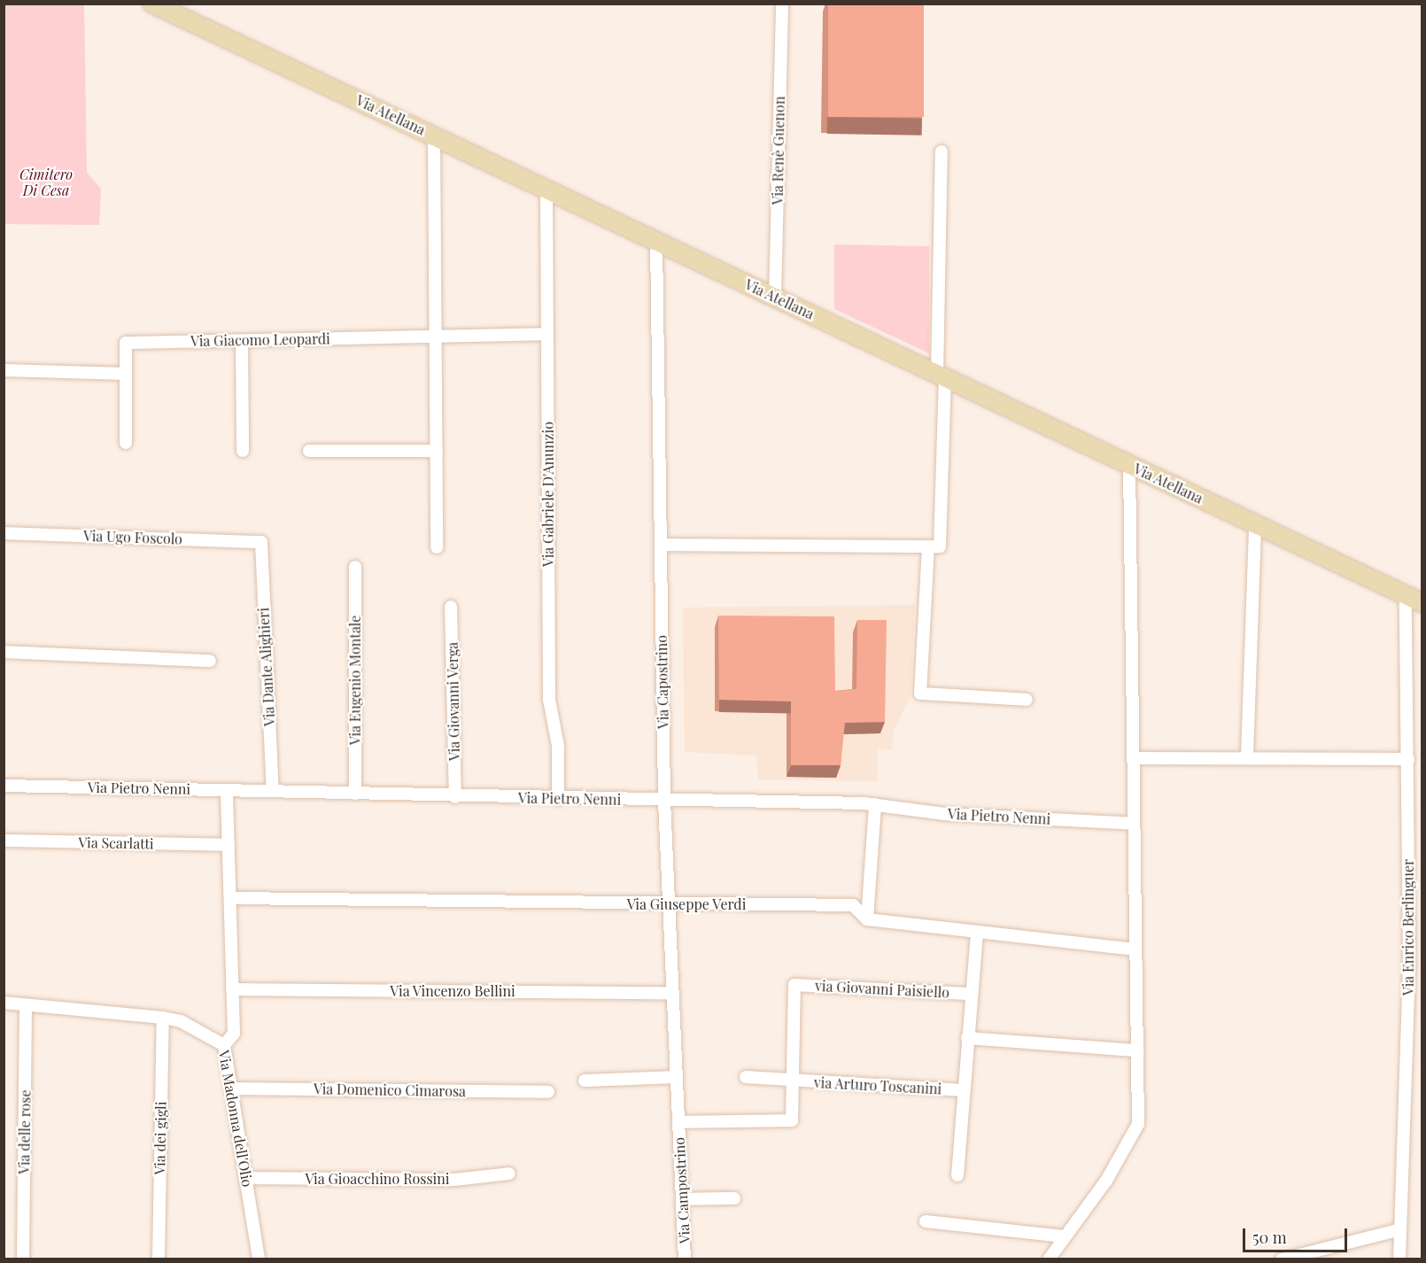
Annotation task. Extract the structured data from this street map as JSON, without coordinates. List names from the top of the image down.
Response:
{
  "streets": {
    "main road": ["Via Atellana"],
    "street": [
      "Via Renè Guenon",
      "Via Giacomo Leopardi",
      "Via Gabriele D'Anunzio",
      "Via Ugo Foscolo",
      "Via Dante Alighieri",
      "Via Eugenio Montale",
      "Via Capostrino",
      "Via Giovanni Verga",
      "Via Pietro Nenni",
      "Via Scarlatti",
      "Via Giuseppe Verdi",
      "Via Enrico Berlinguer",
      "via Giovanni Paisiello",
      "Via Vincenzo Bellini",
      "via Arturo Toscanini",
      "Via Domenico Cimarosa",
      "Via Madonna dell'Olio",
      "Via delle rose",
      "Via dei gigli",
      "Via Gioacchino Rossini",
      "Via Campostrino"
    ]
  },
  "crossings": [
    ["Via Atellana", "Via Renè Guenon"],
    ["Via Atellana", "Via Gabriele D'Anunzio"],
    ["Via Atellana", "Via Capostrino"],
    ["Via Atellana", "Via Enrico Berlinguer"],
    ["Via Giacomo Leopardi", "Via Gabriele D'Anunzio"],
    ["Via Gabriele D'Anunzio", "Via Pietro Nenni"],
    ["Via Ugo Foscolo", "Via Dante Alighieri"],
    ["Via Dante Alighieri", "Via Pietro Nenni"],
    ["Via Eugenio Montale", "Via Pietro Nenni"],
    ["Via Capostrino", "Via Pietro Nenni"],
    ["Via Capostrino", "Via Giuseppe Verdi"],
    ["Via Capostrino", "Via Vincenzo Bellini"],
    ["Via Capostrino", "Via Campostrino"],
    ["Via Giovanni Verga", "Via Pietro Nenni"],
    ["via Giovanni Paisiello", "via Arturo Toscanini"],
    ["Via Domenico Cimarosa", "Via Madonna dell'Olio"],
    ["Via Madonna dell'Olio", "Via delle rose"],
    ["Via Madonna dell'Olio", "Via dei gigli"],
    ["Via Madonna dell'Olio", "Via Gioacchino Rossini"]
  ],
  "parks": ["Cimitero Di Cesa"],
  "scale_bar": "50 m"
}
